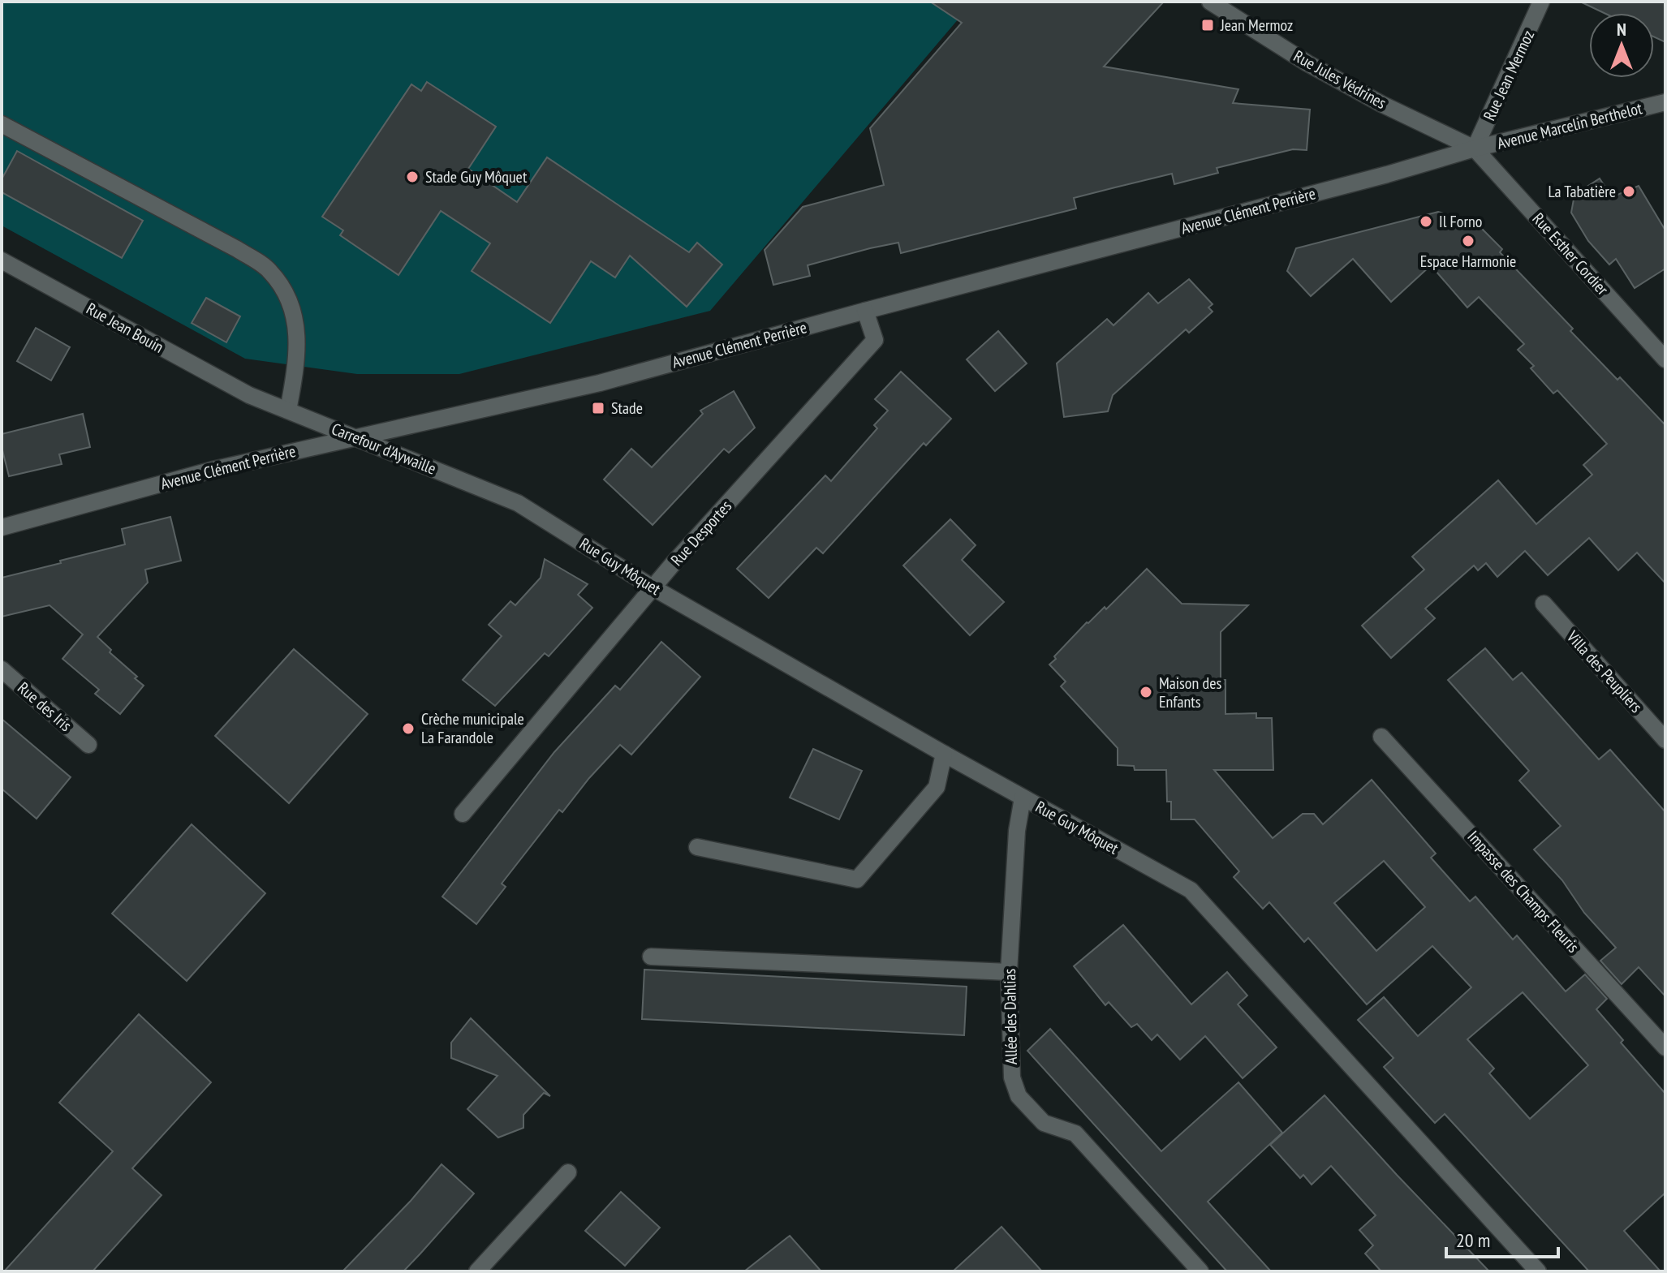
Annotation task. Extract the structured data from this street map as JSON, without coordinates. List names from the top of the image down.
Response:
{
  "streets": {
    "street": [
      "Rue Jean Mermoz",
      "Rue Jules Védrines",
      "Avenue Marcelin Berthelot",
      "Avenue Clément Perrière",
      "Rue Esther Cordier",
      "Rue Jean Bouin",
      "Carrefour d'Aywaille",
      "Rue Desportes",
      "Rue Guy Môquet",
      "Villa des Peupliers",
      "Rue des Iris",
      "Impasse des Champs Fleuris",
      "Allée des Dahlias"
    ]
  },
  "crossings": [
    ["Rue Jean Mermoz", "Rue Jules Védrines"],
    ["Rue Jean Mermoz", "Avenue Marcelin Berthelot"],
    ["Rue Jean Mermoz", "Avenue Clément Perrière"],
    ["Rue Jean Mermoz", "Rue Esther Cordier"],
    ["Rue Jules Védrines", "Avenue Marcelin Berthelot"],
    ["Rue Jules Védrines", "Avenue Clément Perrière"],
    ["Rue Jules Védrines", "Rue Esther Cordier"],
    ["Avenue Marcelin Berthelot", "Avenue Clément Perrière"],
    ["Avenue Marcelin Berthelot", "Rue Esther Cordier"],
    ["Avenue Clément Perrière", "Rue Esther Cordier"],
    ["Avenue Clément Perrière", "Carrefour d'Aywaille"],
    ["Avenue Clément Perrière", "Rue Desportes"],
    ["Rue Jean Bouin", "Carrefour d'Aywaille"],
    ["Carrefour d'Aywaille", "Rue Guy Môquet"],
    ["Rue Desportes", "Rue Guy Môquet"],
    ["Rue Guy Môquet", "Allée des Dahlias"]
  ],
  "places": {
    "transit": ["Jean Mermoz", "Stade"],
    "other": [
      "Stade Guy Môquet",
      "La Tabatière",
      "Il Forno",
      "Espace Harmonie",
      "Maison des Enfants",
      "Crèche municipale La Farandole"
    ]
  },
  "scale_bar": "20 m",
  "north": "top"
}
